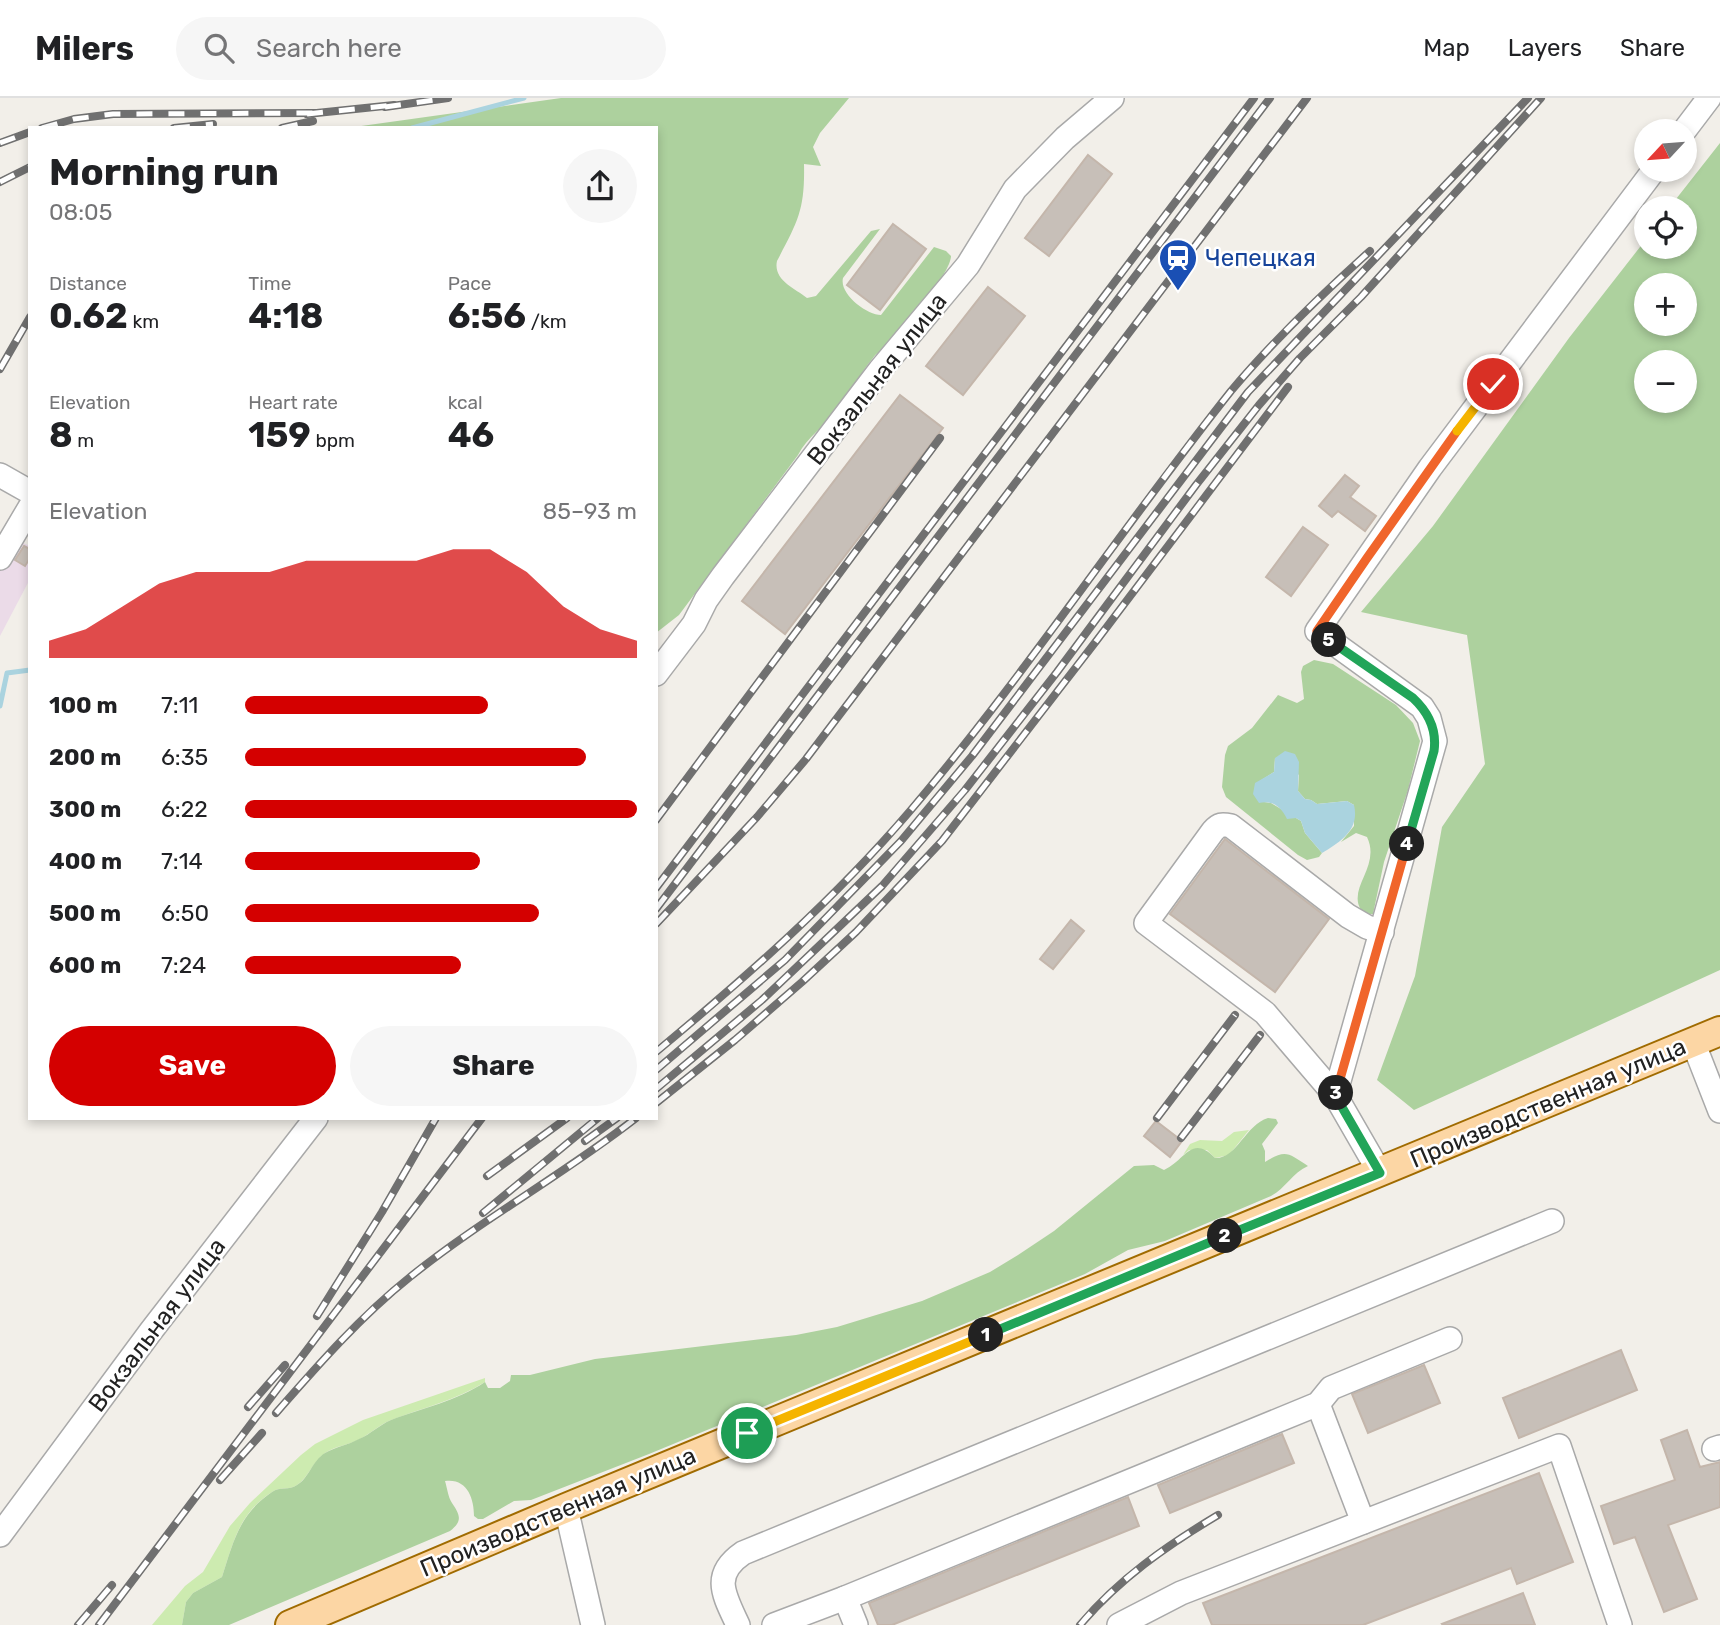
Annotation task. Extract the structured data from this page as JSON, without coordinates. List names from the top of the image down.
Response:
{
  "streets": {
    "main road": ["Производственная улица"],
    "street": ["Вокзальная улица"]
  },
  "places": {
    "station": ["Чепецкая"]
  },
  "north": "bottom left",
  "page": {
    "header": "Milers",
    "search": "Search here",
    "nav": ["Map", "Layers", "Share"],
    "map_buttons": ["+", "−"],
    "heading": ["Morning run", "08:05"],
    "stats": [
      ["Distance", "0.62 km"],
      ["Time", "4:18"],
      ["Pace", "6:56 /km"],
      ["Elevation", "8 m"],
      ["Heart rate", "159 bpm"],
      ["kcal", "46"]
    ],
    "chart": ["Elevation", "85–93 m"],
    "pins": [
      "5",
      "4",
      "3",
      "2",
      "1"
    ],
    "list": [
      {
        "name": "100 m",
        "note": "7:11"
      },
      {
        "name": "200 m",
        "note": "6:35"
      },
      {
        "name": "300 m",
        "note": "6:22"
      },
      {
        "name": "400 m",
        "note": "7:14"
      },
      {
        "name": "500 m",
        "note": "6:50"
      },
      {
        "name": "600 m",
        "note": "7:24"
      }
    ],
    "buttons": ["Save", "Share"]
  }
}
